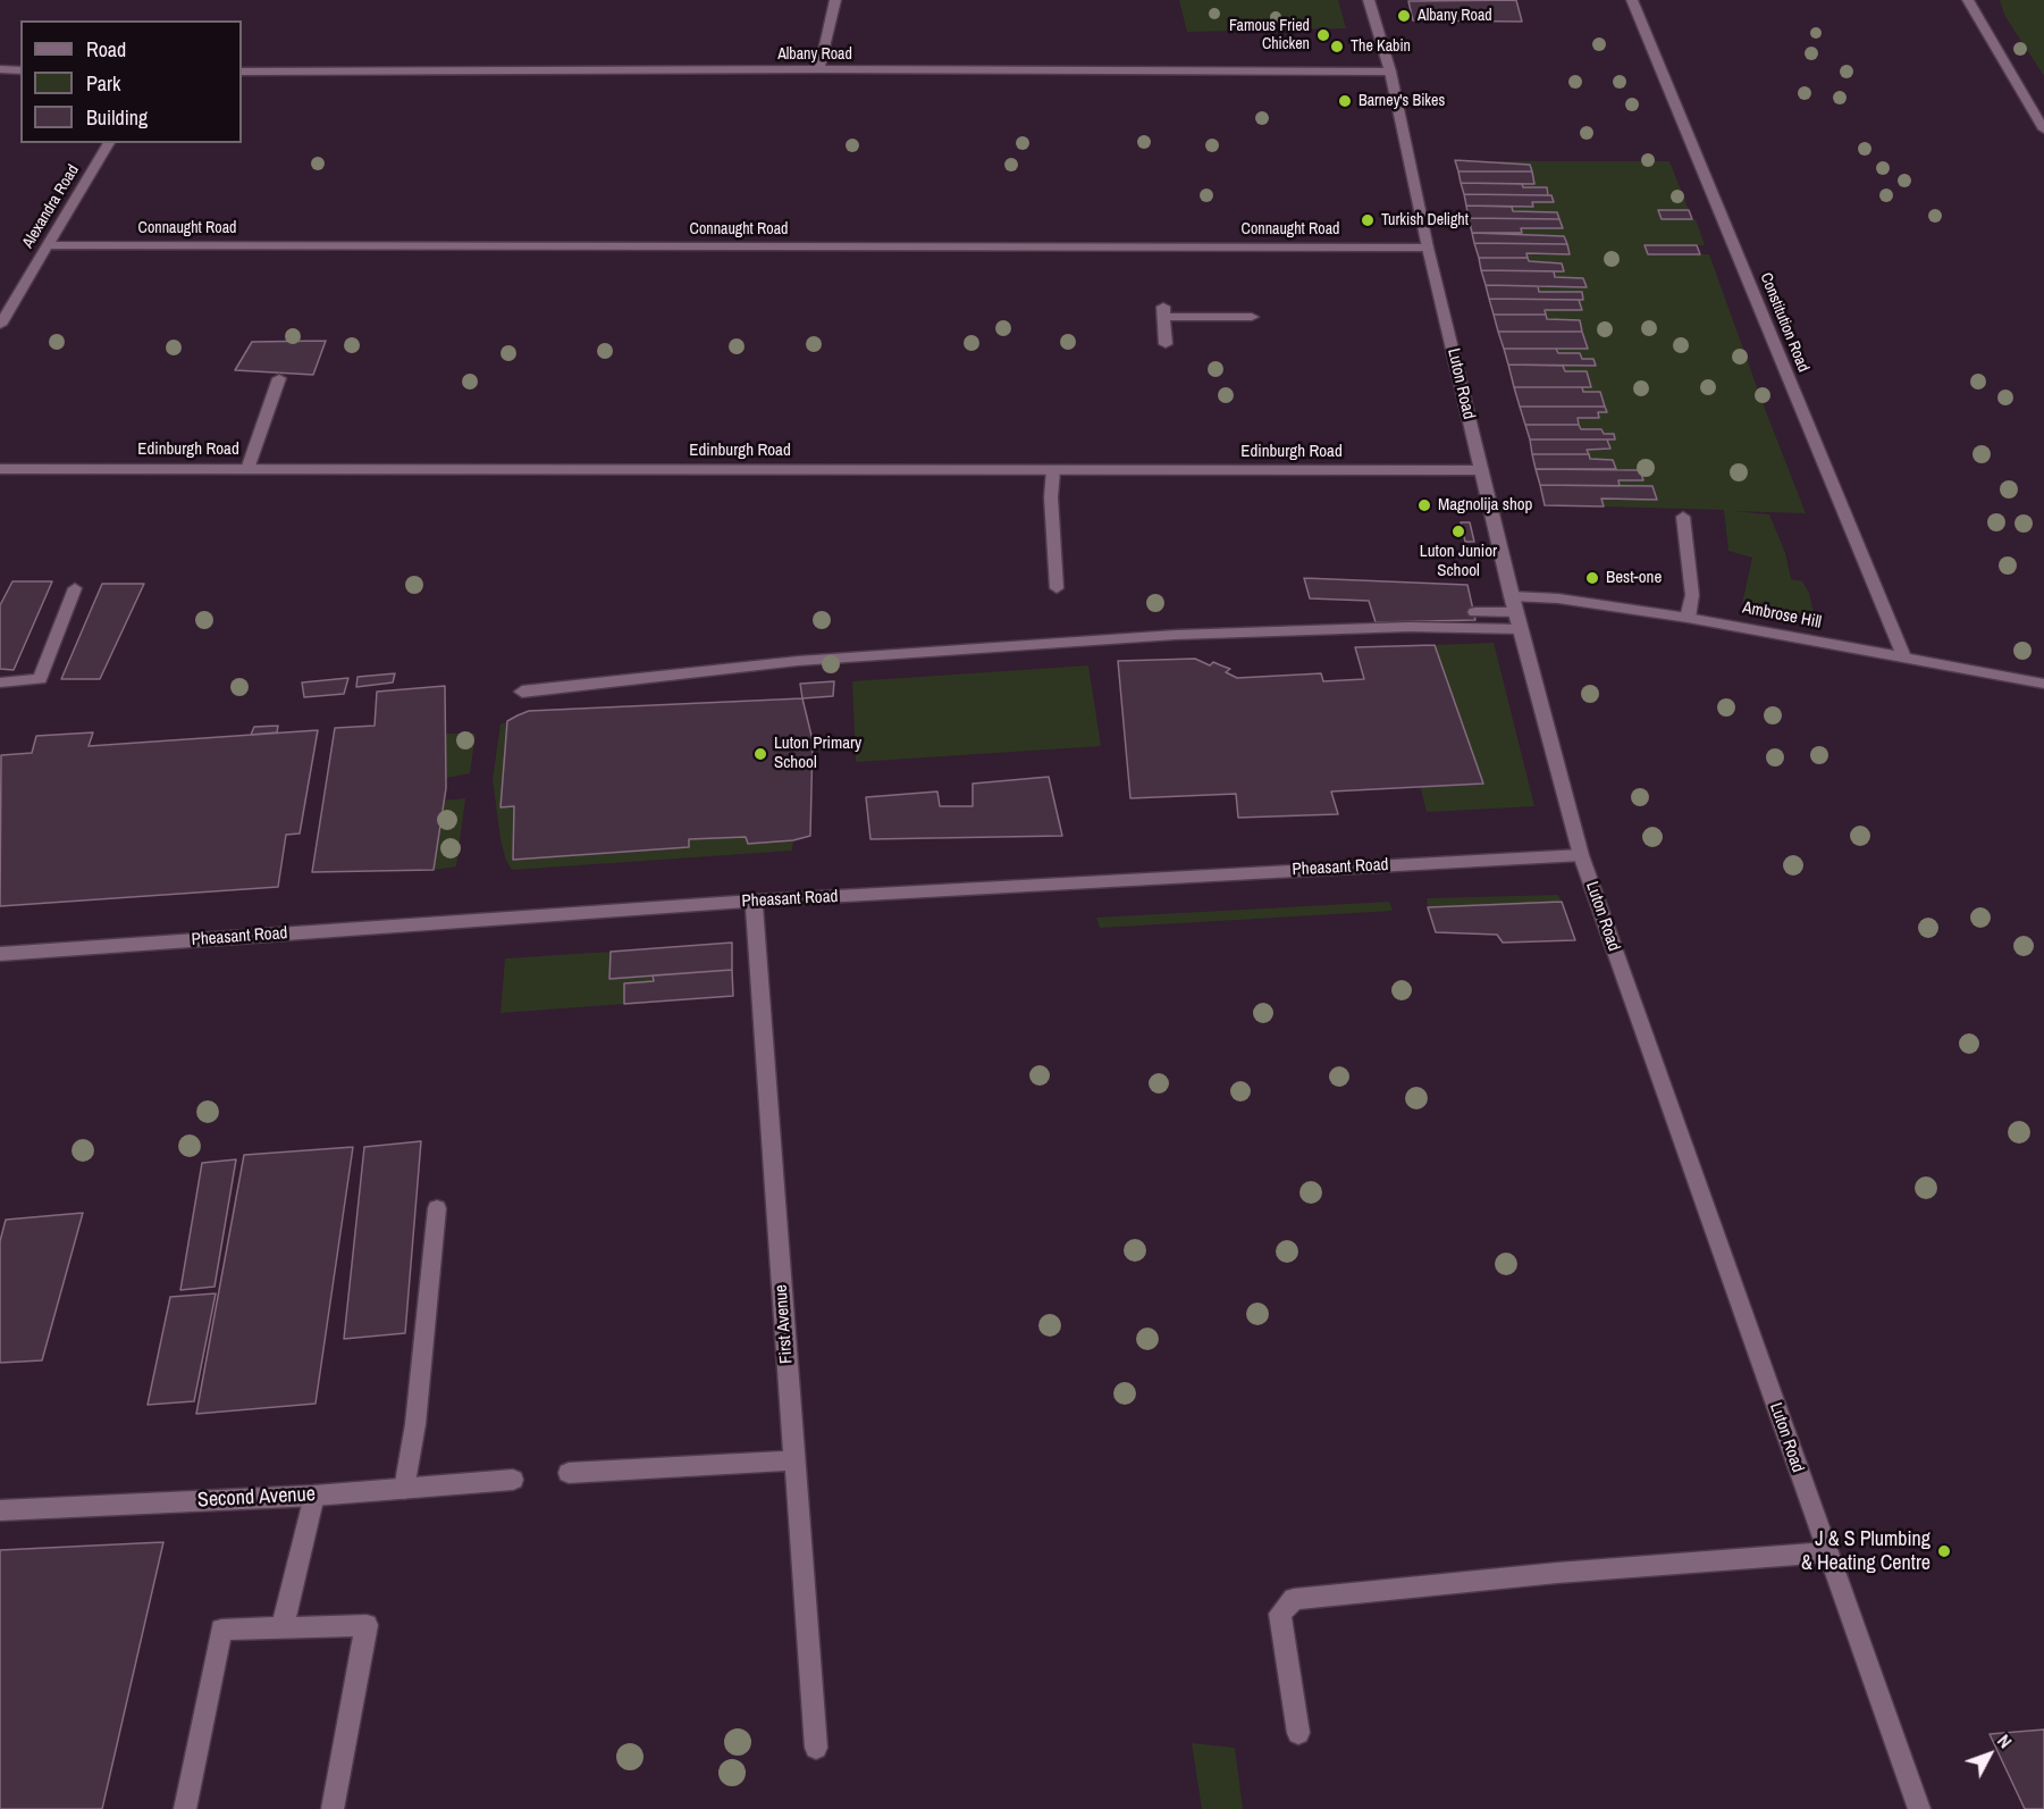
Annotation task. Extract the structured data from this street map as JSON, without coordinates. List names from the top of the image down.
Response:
{
  "streets": {
    "street": [
      "Albany Road",
      "Alexandra Road",
      "Connaught Road",
      "Constitution Road",
      "Luton Road",
      "Edinburgh Road",
      "Ambrose Hill",
      "Pheasant Road",
      "First Avenue",
      "Second Avenue"
    ]
  },
  "crossings": [
    ["Albany Road", "Luton Road"],
    ["Alexandra Road", "Connaught Road"],
    ["Connaught Road", "Luton Road"],
    ["Constitution Road", "Ambrose Hill"],
    ["Luton Road", "Edinburgh Road"],
    ["Luton Road", "Ambrose Hill"],
    ["Luton Road", "Pheasant Road"],
    ["Pheasant Road", "First Avenue"]
  ],
  "places": [
    "Albany Road",
    "Famous Fried Chicken",
    "The Kabin",
    "Barney's Bikes",
    "Turkish Delight",
    "Magnolija shop",
    "Luton Junior School",
    "Best-one",
    "Luton Primary School",
    "J & S Plumbing & Heating Centre"
  ],
  "legend": ["Road", "Park", "Building"],
  "north": "top right"
}
